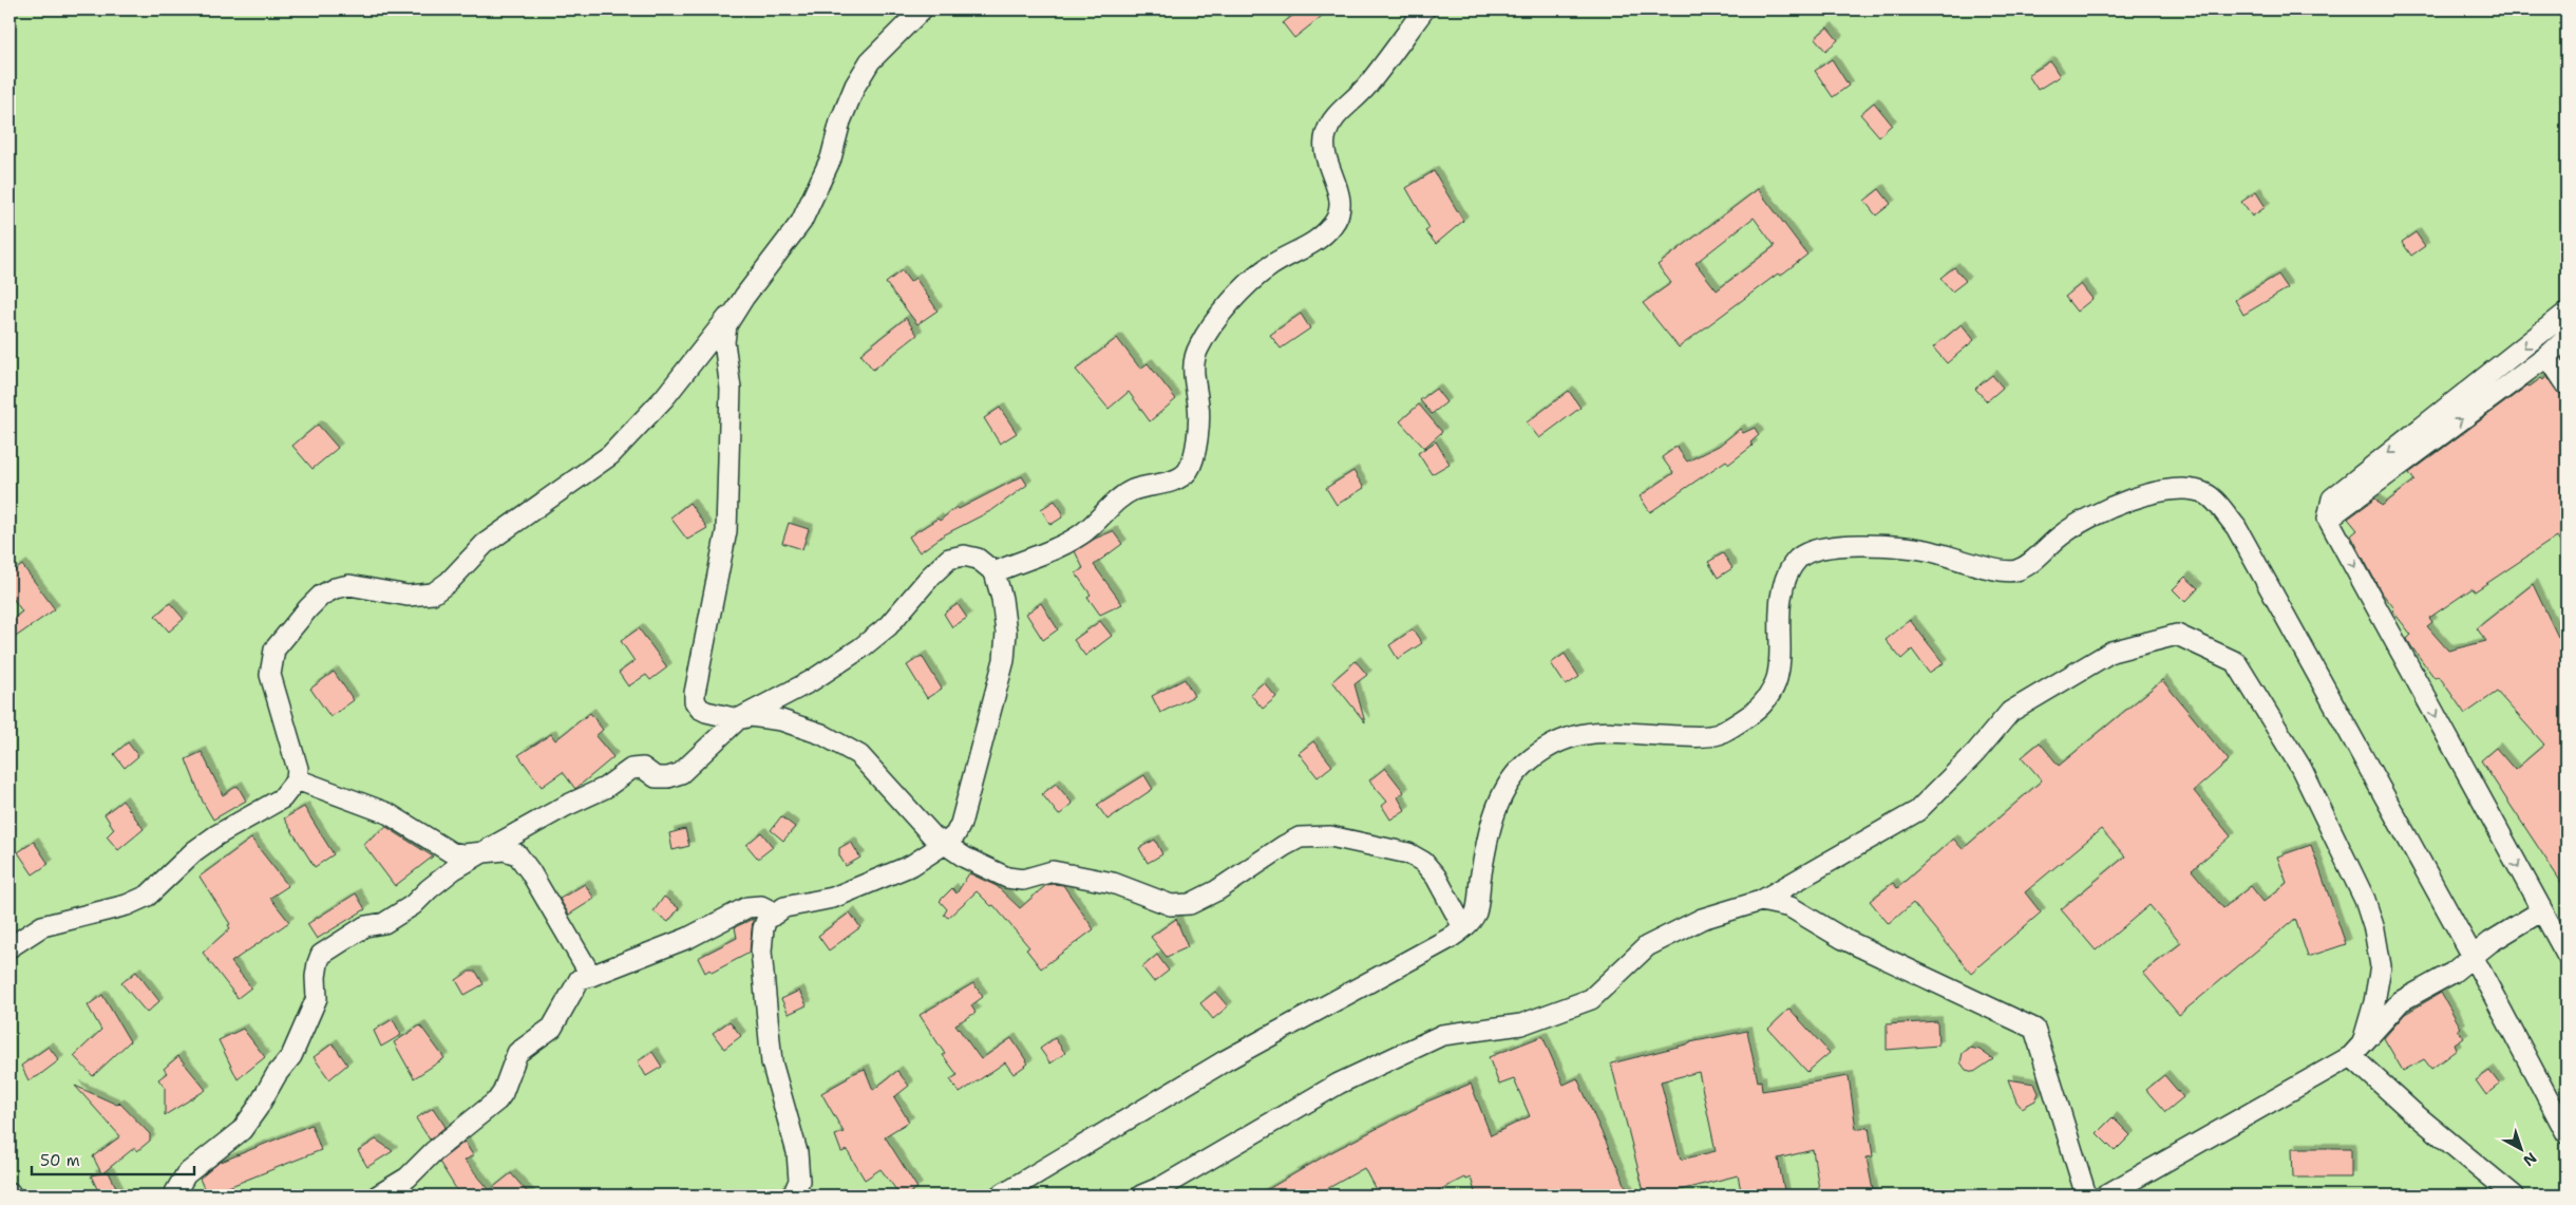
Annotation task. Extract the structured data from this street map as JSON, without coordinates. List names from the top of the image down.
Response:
{
  "scale_bar": "50 m",
  "north": "bottom right"
}
